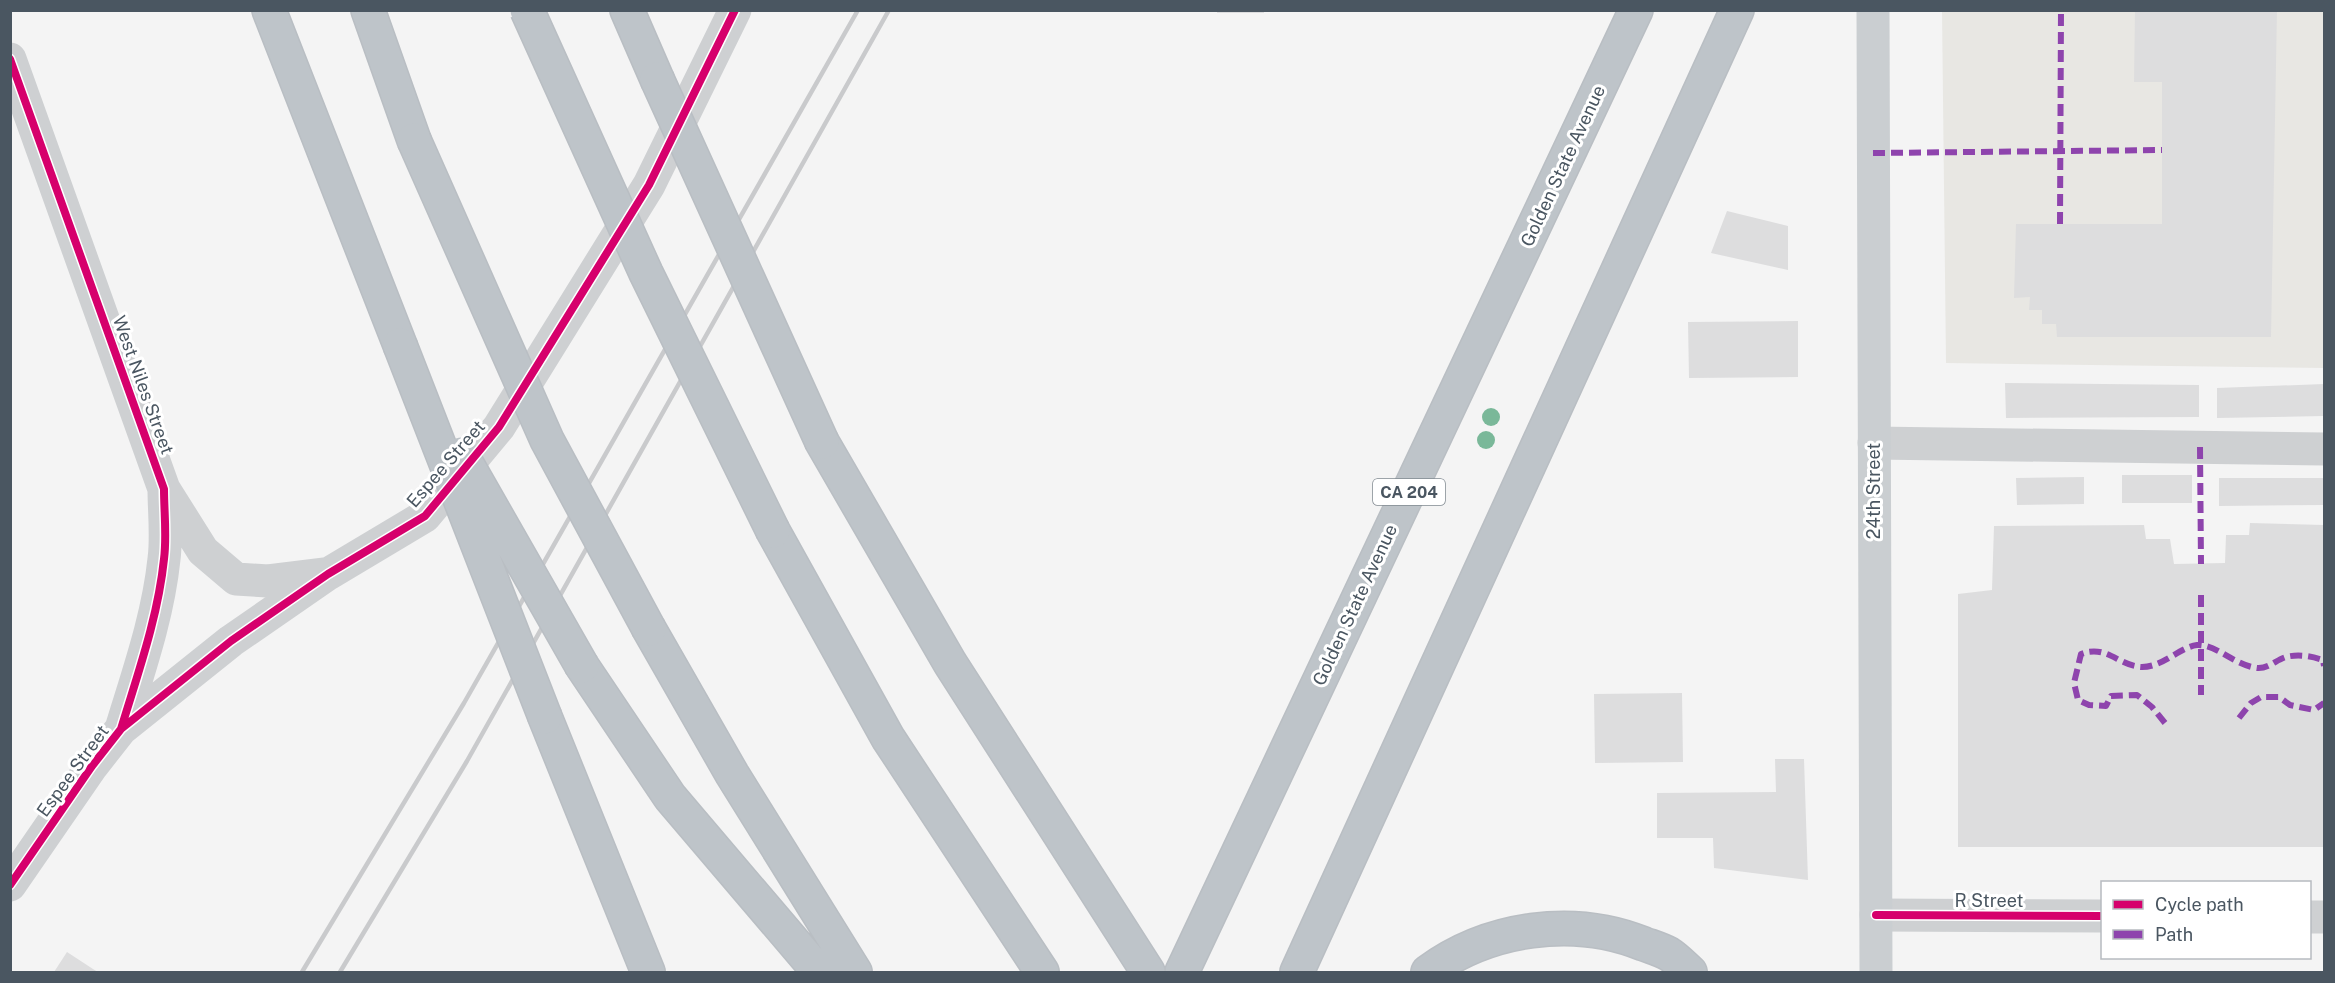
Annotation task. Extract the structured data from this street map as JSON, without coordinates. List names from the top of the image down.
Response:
{
  "streets": {
    "highway": ["Golden State Avenue", "CA 204"],
    "main road": ["24th Street"],
    "street": ["West Niles Street", "Espee Street", "R Street"]
  },
  "crossings": [
    ["West Niles Street", "Espee Street"],
    ["24th Street", "R Street"]
  ],
  "legend": ["Cycle path", "Path"]
}
